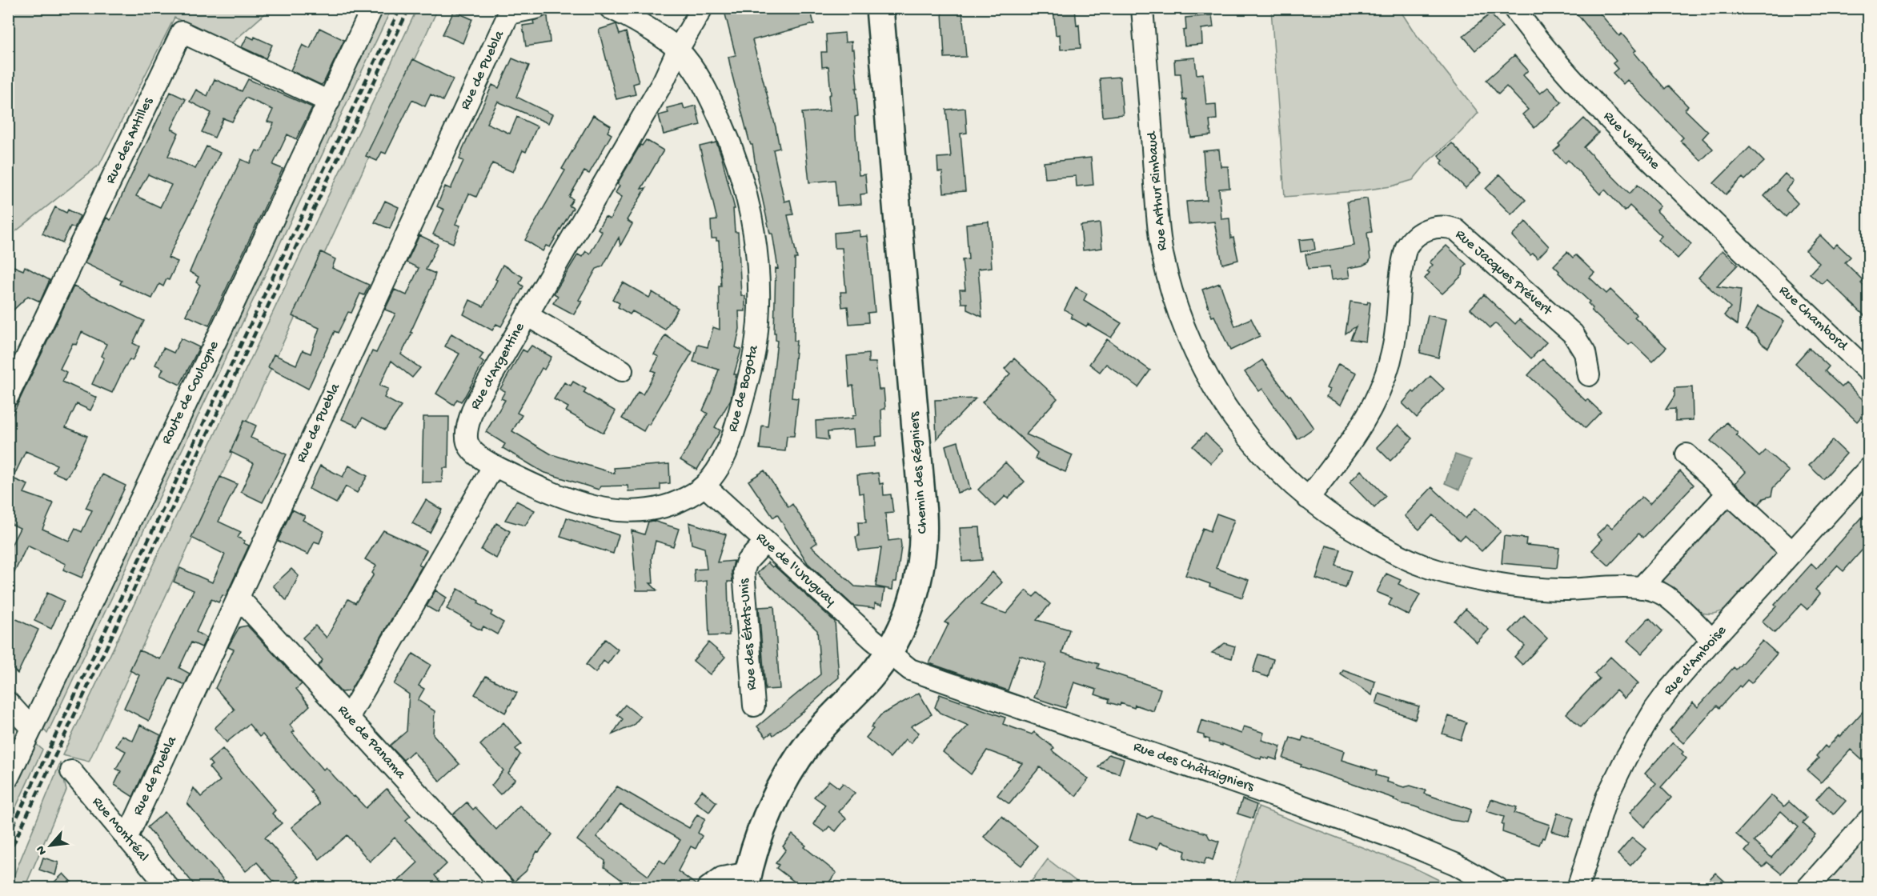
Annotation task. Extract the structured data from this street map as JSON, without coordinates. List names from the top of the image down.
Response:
{
  "streets": {
    "main road": ["Chemin des Régniers"],
    "street": [
      "Rue de Puebla",
      "Rue des Antilles",
      "Rue Verlaine",
      "Rue Arthur Rimbaud",
      "Rue Jacques Prévert",
      "Rue Chambord",
      "Rue d'Argentine",
      "Rue de Bogota",
      "Route de Coulogne",
      "Rue de l'Uruguay",
      "Rue des États-Unis",
      "Rue d'Amboise",
      "Rue de Panama",
      "Rue des Châtaigniers",
      "Rue Montréal"
    ]
  },
  "crossings": [
    ["Rue de Puebla", "Rue de Panama"],
    ["Rue de Puebla", "Rue Montréal"],
    ["Rue des Antilles", "Route de Coulogne"],
    ["Rue Verlaine", "Rue Chambord"],
    ["Rue Arthur Rimbaud", "Rue Jacques Prévert"],
    ["Rue Arthur Rimbaud", "Rue d'Amboise"],
    ["Rue d'Argentine", "Rue de Bogota"],
    ["Rue de Bogota", "Rue de l'Uruguay"],
    ["Chemin des Régniers", "Rue de l'Uruguay"],
    ["Chemin des Régniers", "Rue des Châtaigniers"],
    ["Rue de l'Uruguay", "Rue des États-Unis"],
    ["Rue de l'Uruguay", "Rue des Châtaigniers"]
  ],
  "north": "bottom left"
}
